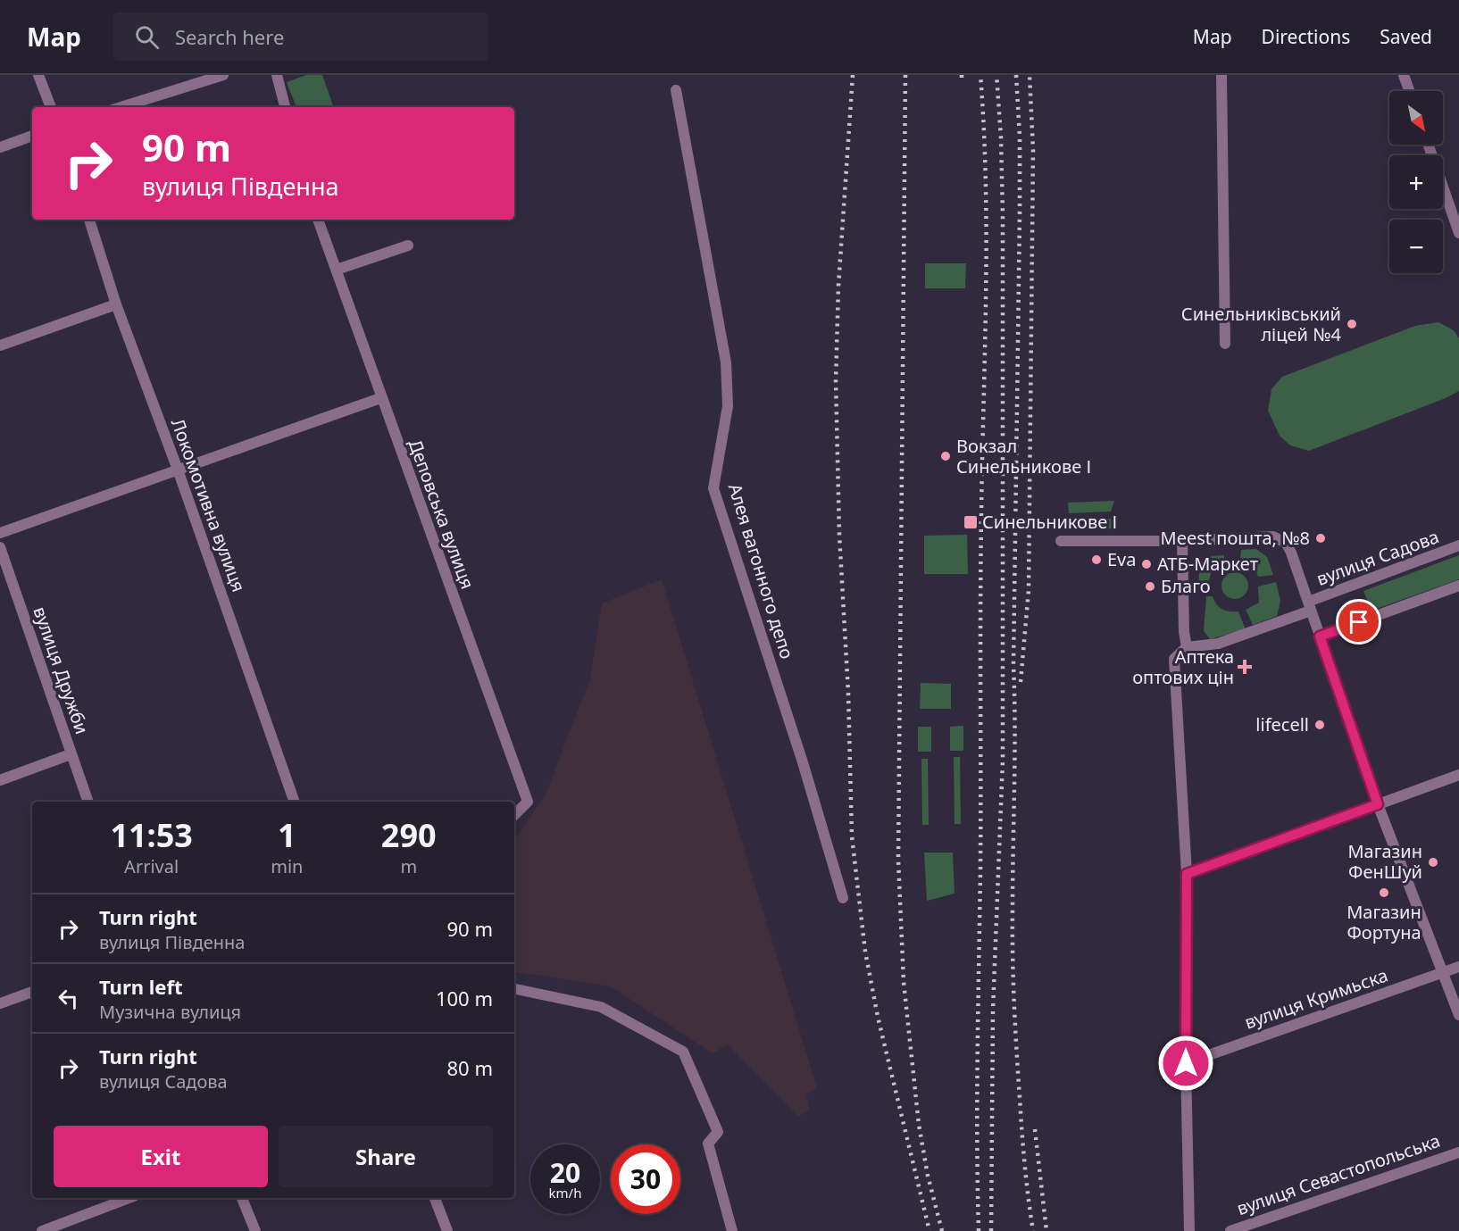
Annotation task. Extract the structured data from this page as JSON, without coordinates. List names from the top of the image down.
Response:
{
  "streets": {
    "street": [
      "Локомотивна вулиця",
      "Деповська вулиця",
      "вулиця Садова",
      "Алея вагонного депо",
      "вулиця Дружби",
      "вулиця Кримьска",
      "вулиця Севастопольська"
    ]
  },
  "places": {
    "other": [
      "Синельниківський ліцей №4",
      "Вокзал Синельникове І",
      "Meest пошта, №8",
      "Eva",
      "АТБ-Маркет",
      "Благо",
      "lifecell",
      "Магазин ФенШуй",
      "Магазин Фортуна"
    ],
    "transit": ["Синельникове І"],
    "health": ["Аптека оптових цін"]
  },
  "north": "bottom right",
  "page": {
    "header": "Map",
    "search": "Search here",
    "nav": ["Map", "Directions", "Saved"],
    "map_buttons": ["+", "−"],
    "turn": ["90 m", "вулиця Південна"],
    "eta": [
      "11:53",
      "Arrival",
      "1",
      "min",
      "290",
      "m"
    ],
    "list": [
      {
        "name": "Turn right",
        "note": "вулиця Південна",
        "value": "90 m"
      },
      {
        "name": "Turn left",
        "note": "Музична вулиця",
        "value": "100 m"
      },
      {
        "name": "Turn right",
        "note": "вулиця Садова",
        "value": "80 m"
      }
    ],
    "buttons": ["Exit", "Share"],
    "speed": "20 km/h",
    "limit": "30"
  }
}
